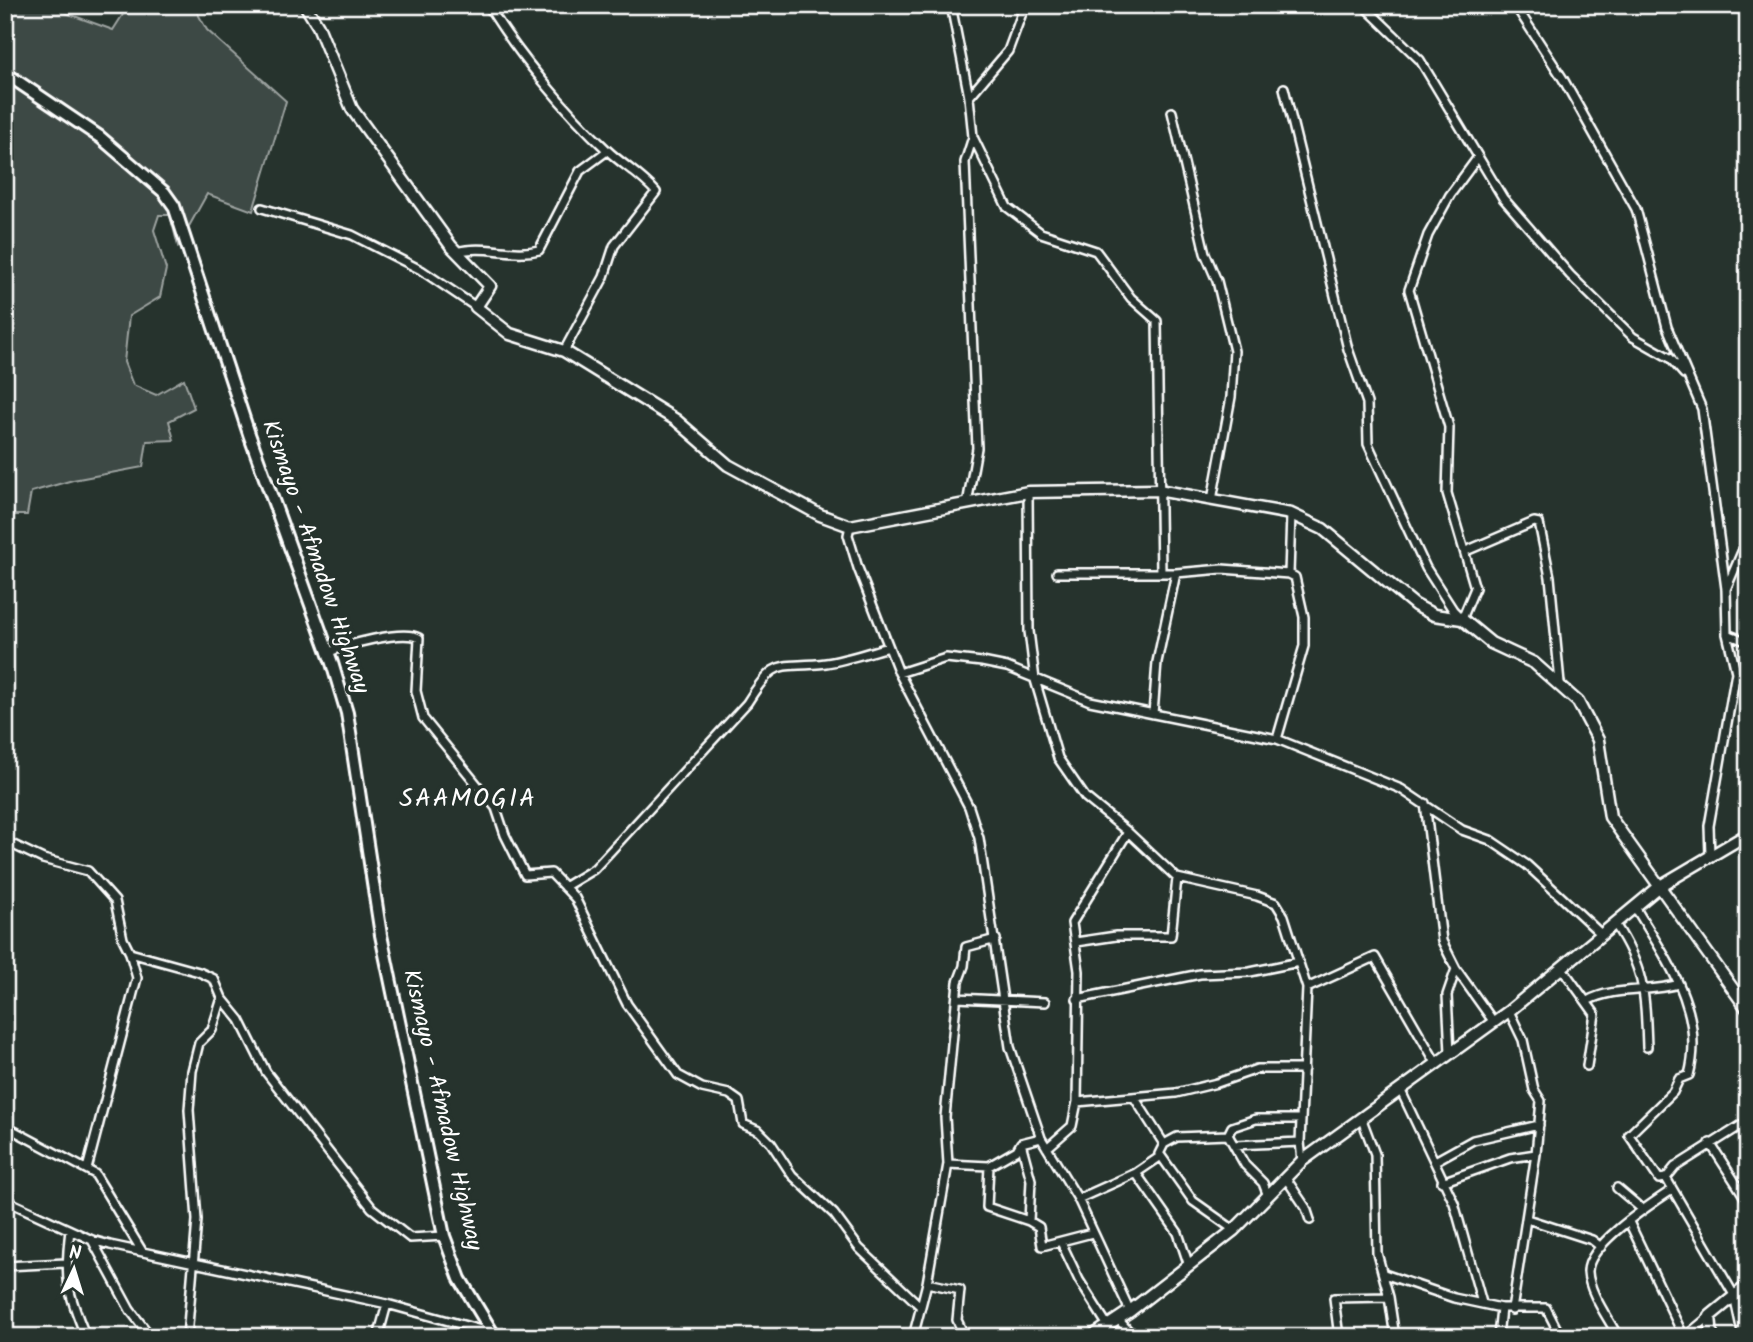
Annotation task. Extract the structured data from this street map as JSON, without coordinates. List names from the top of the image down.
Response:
{
  "streets": {
    "main road": ["Kismayo - Afmadow Highway"]
  },
  "districts": ["SAAMOGIA"],
  "north": "top"
}
